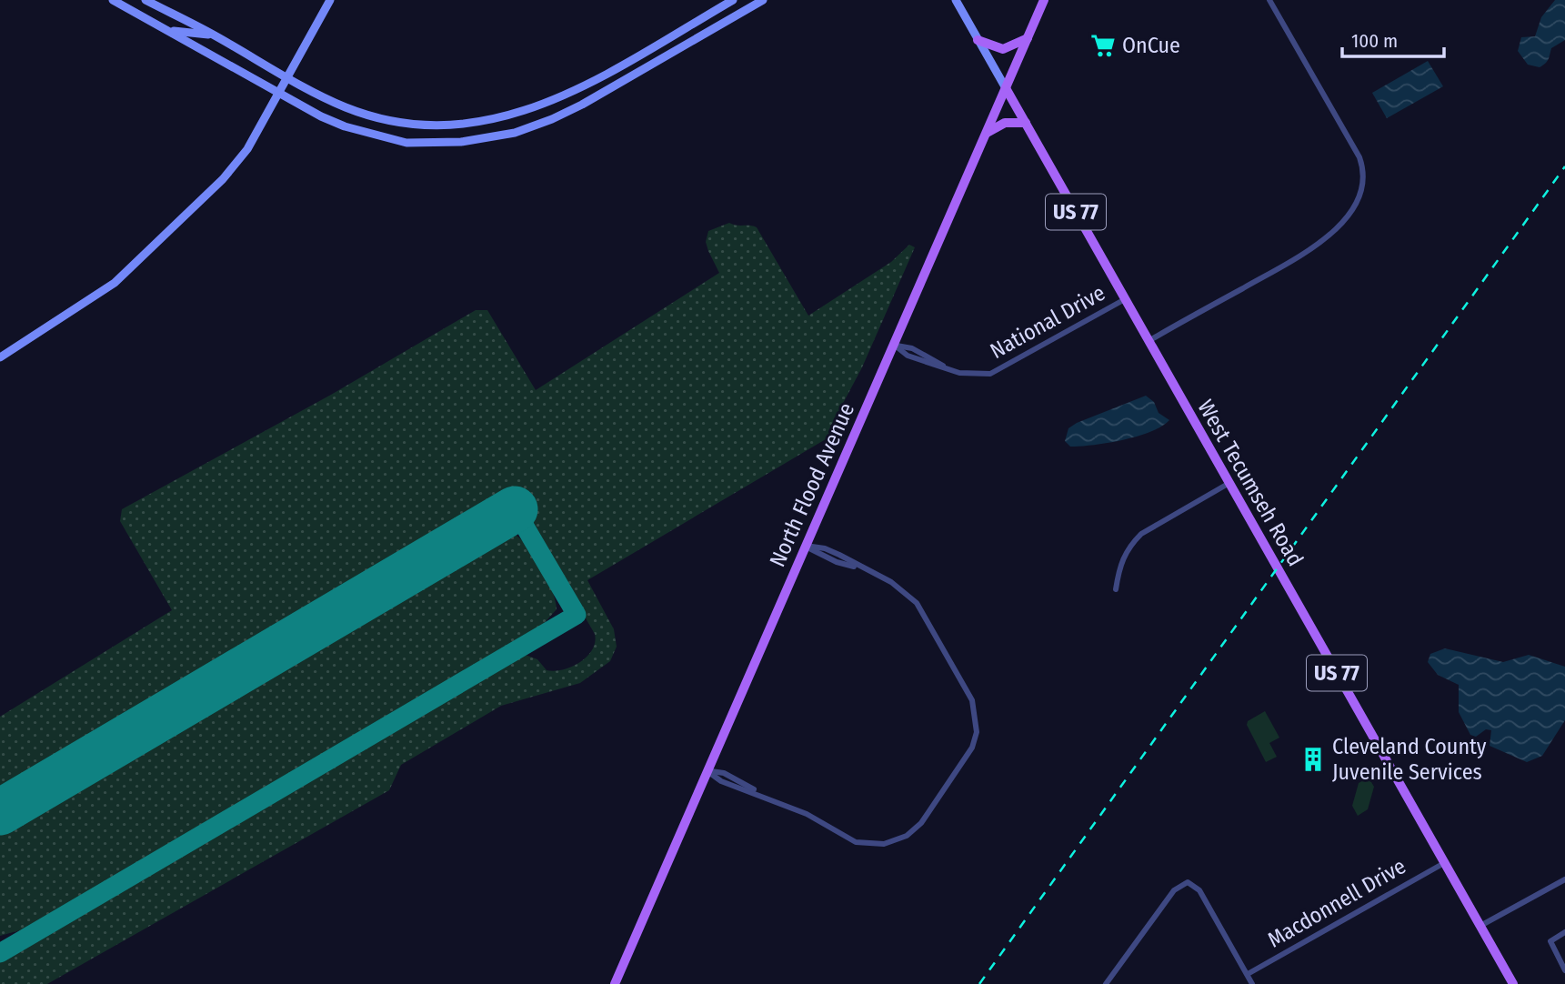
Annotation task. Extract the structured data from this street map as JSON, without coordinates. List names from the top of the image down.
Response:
{
  "streets": {
    "main road": ["US 77", "West Tecumseh Road", "North Flood Avenue"],
    "street": ["National Drive", "Macdonnell Drive"]
  },
  "crossings": [
    ["National Drive", "West Tecumseh Road"],
    ["National Drive", "North Flood Avenue"],
    ["West Tecumseh Road", "North Flood Avenue"],
    ["West Tecumseh Road", "Macdonnell Drive"]
  ],
  "places": {
    "supermarket": ["OnCue"],
    "building": ["Cleveland County Juvenile Services"]
  },
  "scale_bar": "100 m"
}
